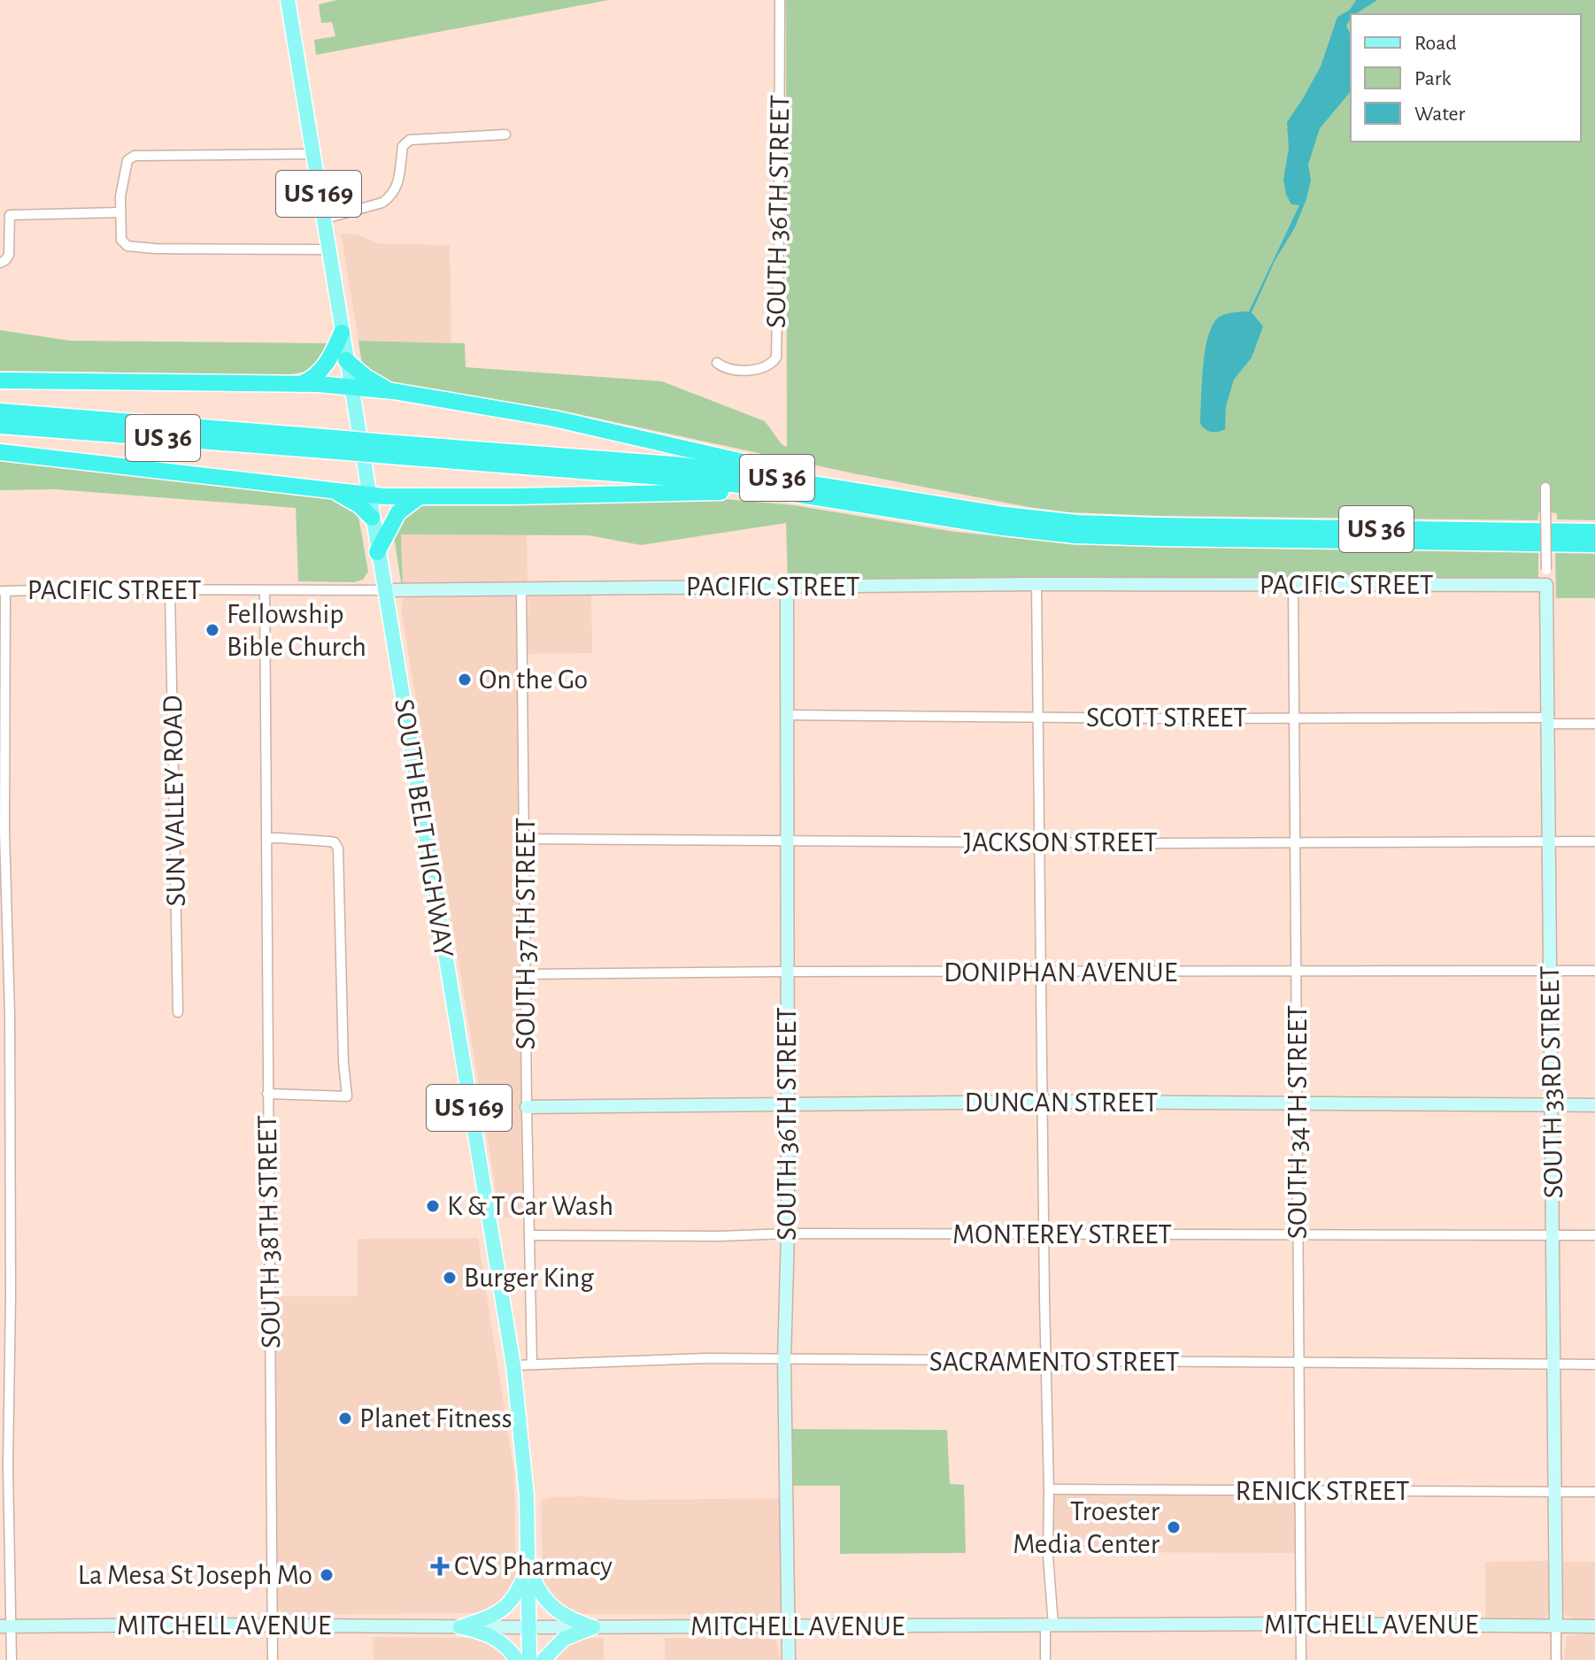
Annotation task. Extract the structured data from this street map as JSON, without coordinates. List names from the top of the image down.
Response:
{
  "streets": {
    "highway": ["US 36"],
    "main road": ["US 169", "SOUTH BELT HIGHWAY"],
    "street": [
      "SOUTH 36TH STREET",
      "PACIFIC STREET",
      "SCOTT STREET",
      "SUN VALLEY ROAD",
      "JACKSON STREET",
      "SOUTH 37TH STREET",
      "DONIPHAN AVENUE",
      "SOUTH 33RD STREET",
      "DUNCAN STREET",
      "SOUTH 34TH STREET",
      "SOUTH 38TH STREET",
      "MONTEREY STREET",
      "SACRAMENTO STREET",
      "RENICK STREET",
      "MITCHELL AVENUE"
    ]
  },
  "crossings": [
    ["SOUTH 36TH STREET", "PACIFIC STREET"],
    ["SOUTH 36TH STREET", "SCOTT STREET"],
    ["SOUTH 36TH STREET", "JACKSON STREET"],
    ["SOUTH 36TH STREET", "DONIPHAN AVENUE"],
    ["SOUTH 36TH STREET", "DUNCAN STREET"],
    ["SOUTH 36TH STREET", "MONTEREY STREET"],
    ["SOUTH 36TH STREET", "SACRAMENTO STREET"],
    ["SOUTH 36TH STREET", "MITCHELL AVENUE"],
    ["PACIFIC STREET", "SUN VALLEY ROAD"],
    ["PACIFIC STREET", "SOUTH BELT HIGHWAY"],
    ["PACIFIC STREET", "SOUTH 37TH STREET"],
    ["PACIFIC STREET", "SOUTH 33RD STREET"],
    ["PACIFIC STREET", "SOUTH 34TH STREET"],
    ["PACIFIC STREET", "SOUTH 38TH STREET"],
    ["SCOTT STREET", "SOUTH 33RD STREET"],
    ["SCOTT STREET", "SOUTH 34TH STREET"],
    ["SOUTH BELT HIGHWAY", "SACRAMENTO STREET"],
    ["SOUTH BELT HIGHWAY", "MITCHELL AVENUE"],
    ["JACKSON STREET", "SOUTH 37TH STREET"],
    ["JACKSON STREET", "SOUTH 33RD STREET"],
    ["JACKSON STREET", "SOUTH 34TH STREET"],
    ["SOUTH 37TH STREET", "DONIPHAN AVENUE"],
    ["SOUTH 37TH STREET", "DUNCAN STREET"],
    ["SOUTH 37TH STREET", "MONTEREY STREET"],
    ["SOUTH 37TH STREET", "SACRAMENTO STREET"],
    ["DONIPHAN AVENUE", "SOUTH 33RD STREET"],
    ["DONIPHAN AVENUE", "SOUTH 34TH STREET"],
    ["SOUTH 33RD STREET", "DUNCAN STREET"],
    ["SOUTH 33RD STREET", "MONTEREY STREET"],
    ["SOUTH 33RD STREET", "SACRAMENTO STREET"],
    ["SOUTH 33RD STREET", "RENICK STREET"],
    ["SOUTH 33RD STREET", "MITCHELL AVENUE"],
    ["DUNCAN STREET", "SOUTH 34TH STREET"],
    ["SOUTH 34TH STREET", "MONTEREY STREET"],
    ["SOUTH 34TH STREET", "SACRAMENTO STREET"],
    ["SOUTH 34TH STREET", "RENICK STREET"],
    ["SOUTH 34TH STREET", "MITCHELL AVENUE"],
    ["SOUTH 38TH STREET", "MITCHELL AVENUE"]
  ],
  "places": {
    "other": [
      "Fellowship Bible Church",
      "On the Go",
      "K & T Car Wash",
      "Burger King",
      "Planet Fitness",
      "Troester Media Center",
      "La Mesa St Joseph Mo"
    ],
    "health": ["CVS Pharmacy"]
  },
  "legend": ["Road", "Park", "Water"]
}
